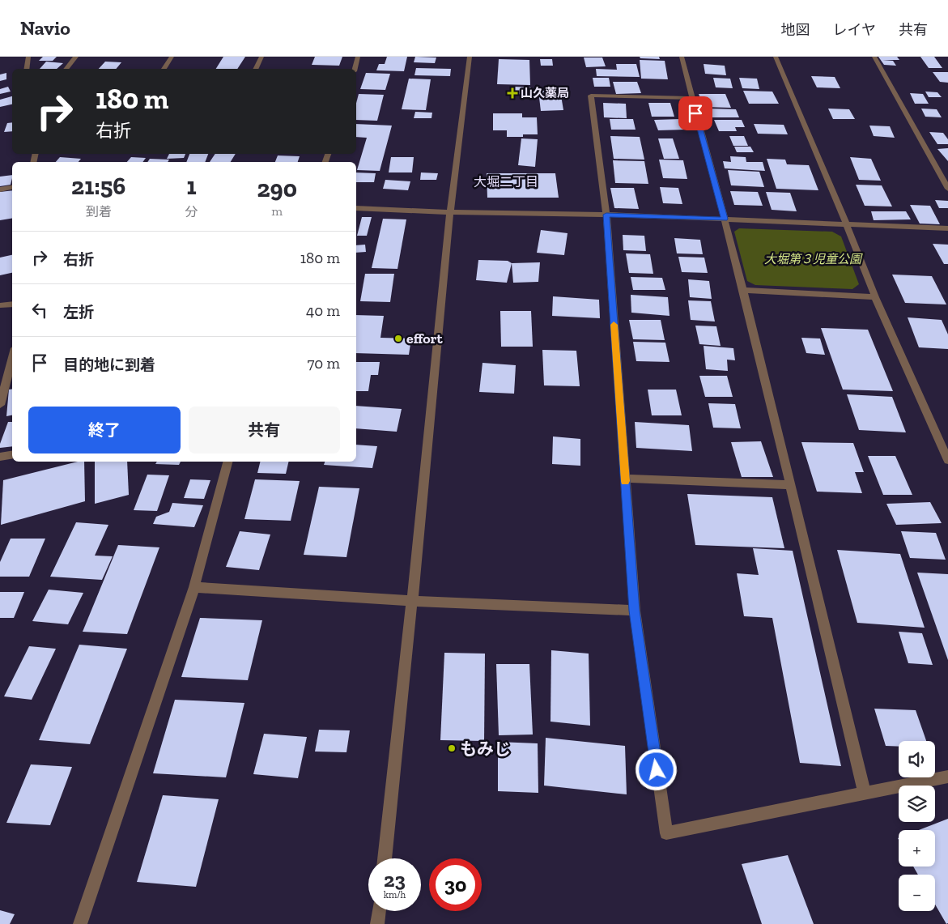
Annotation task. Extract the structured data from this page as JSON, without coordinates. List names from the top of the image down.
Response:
{
  "districts": ["大堀二丁目"],
  "parks": ["大堀第３児童公園"],
  "places": {
    "health": ["山久薬局"],
    "other": ["effort", "もみじ"]
  },
  "page": {
    "header": "Navio",
    "nav": ["地図", "レイヤ", "共有"],
    "turn": ["180 m", "右折"],
    "eta": [
      "21:56",
      "到着",
      "1",
      "分",
      "290",
      "m"
    ],
    "list": [
      {
        "name": "右折",
        "value": "180 m"
      },
      {
        "name": "左折",
        "value": "40 m"
      },
      {
        "name": "目的地に到着",
        "value": "70 m"
      }
    ],
    "buttons": ["終了", "共有"],
    "map_buttons": ["+", "−"],
    "speed": "23 km/h",
    "limit": "30"
  }
}
